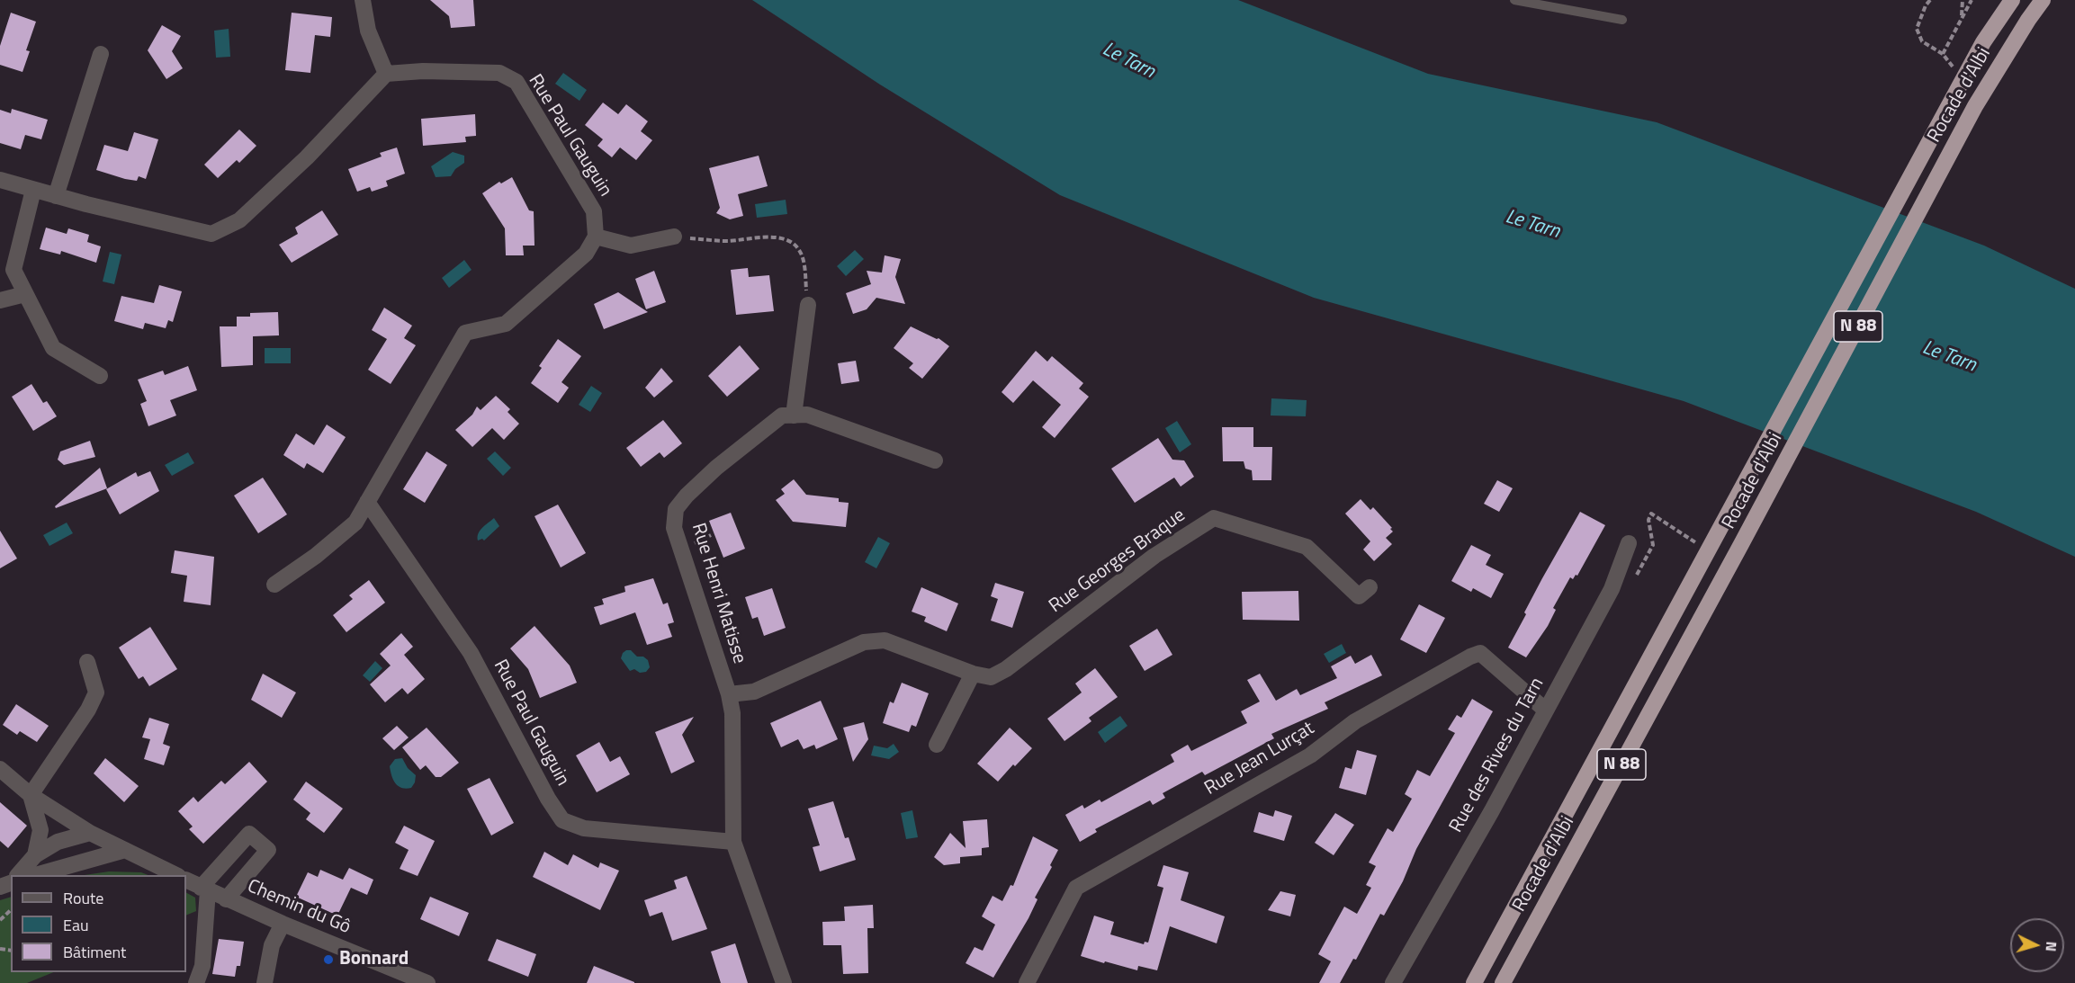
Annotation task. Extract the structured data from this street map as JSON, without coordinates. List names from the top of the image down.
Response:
{
  "streets": {
    "highway": ["Rocade d'Albi", "N 88"],
    "street": [
      "Rue Paul Gauguin",
      "Rue Georges Braque",
      "Rue Henri Matisse",
      "Rue des Rives du Tarn",
      "Rue Jean Lurçat",
      "Chemin du Gô"
    ]
  },
  "crossings": [
    ["Rue Paul Gauguin", "Rue Henri Matisse"],
    ["Rue Georges Braque", "Rue Henri Matisse"],
    ["Rue des Rives du Tarn", "Rue Jean Lurçat"]
  ],
  "water": ["Le Tarn"],
  "places": ["Bonnard"],
  "legend": ["Route", "Eau", "Bâtiment"],
  "north": "right"
}
